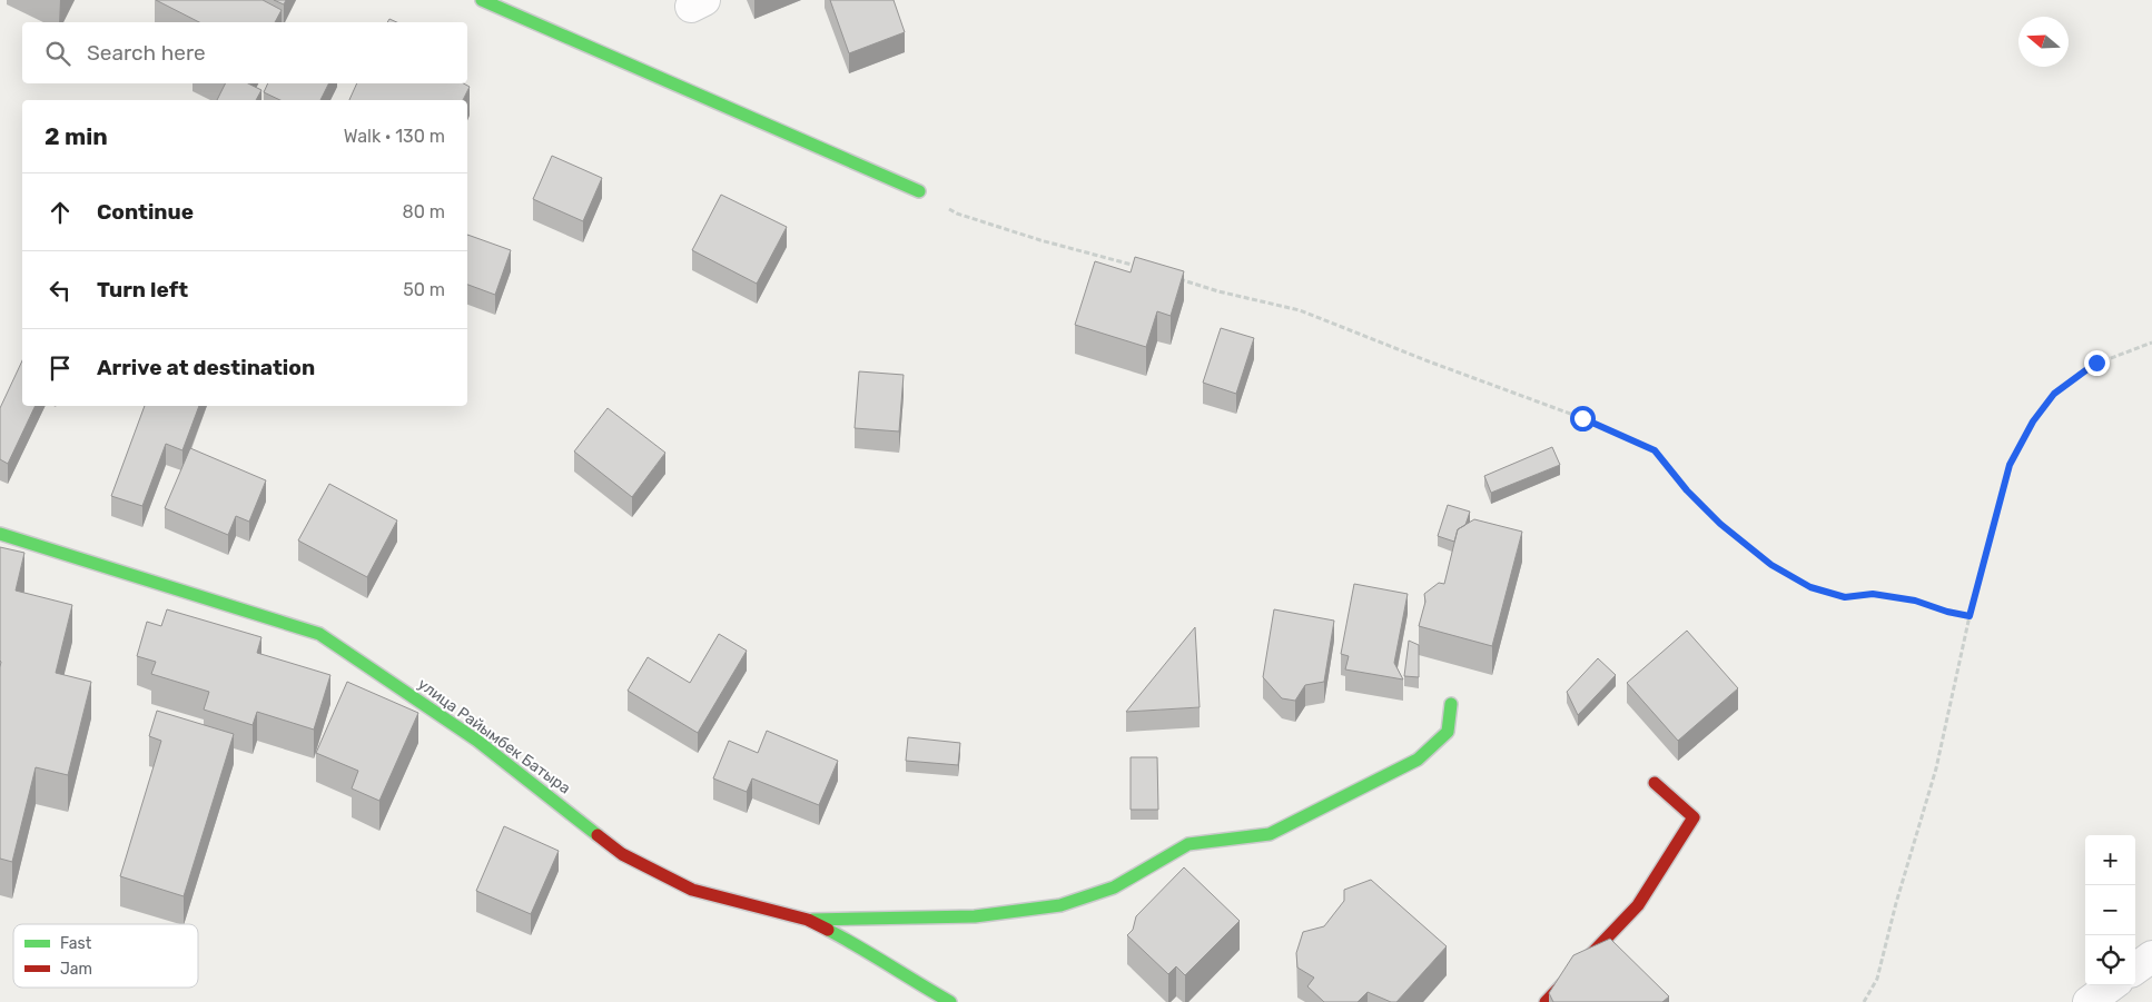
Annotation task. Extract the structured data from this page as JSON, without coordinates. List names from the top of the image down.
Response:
{
  "streets": {
    "street": ["улица Райымбек Батыра"]
  },
  "legend": ["Fast", "Jam"],
  "north": "left",
  "page": {
    "search": "Search here",
    "heading": ["2 min", "Walk · 130 m"],
    "list": [
      ["Continue", "80 m"],
      ["Turn left", "50 m"],
      "Arrive at destination"
    ],
    "map_buttons": ["+", "−"]
  }
}
